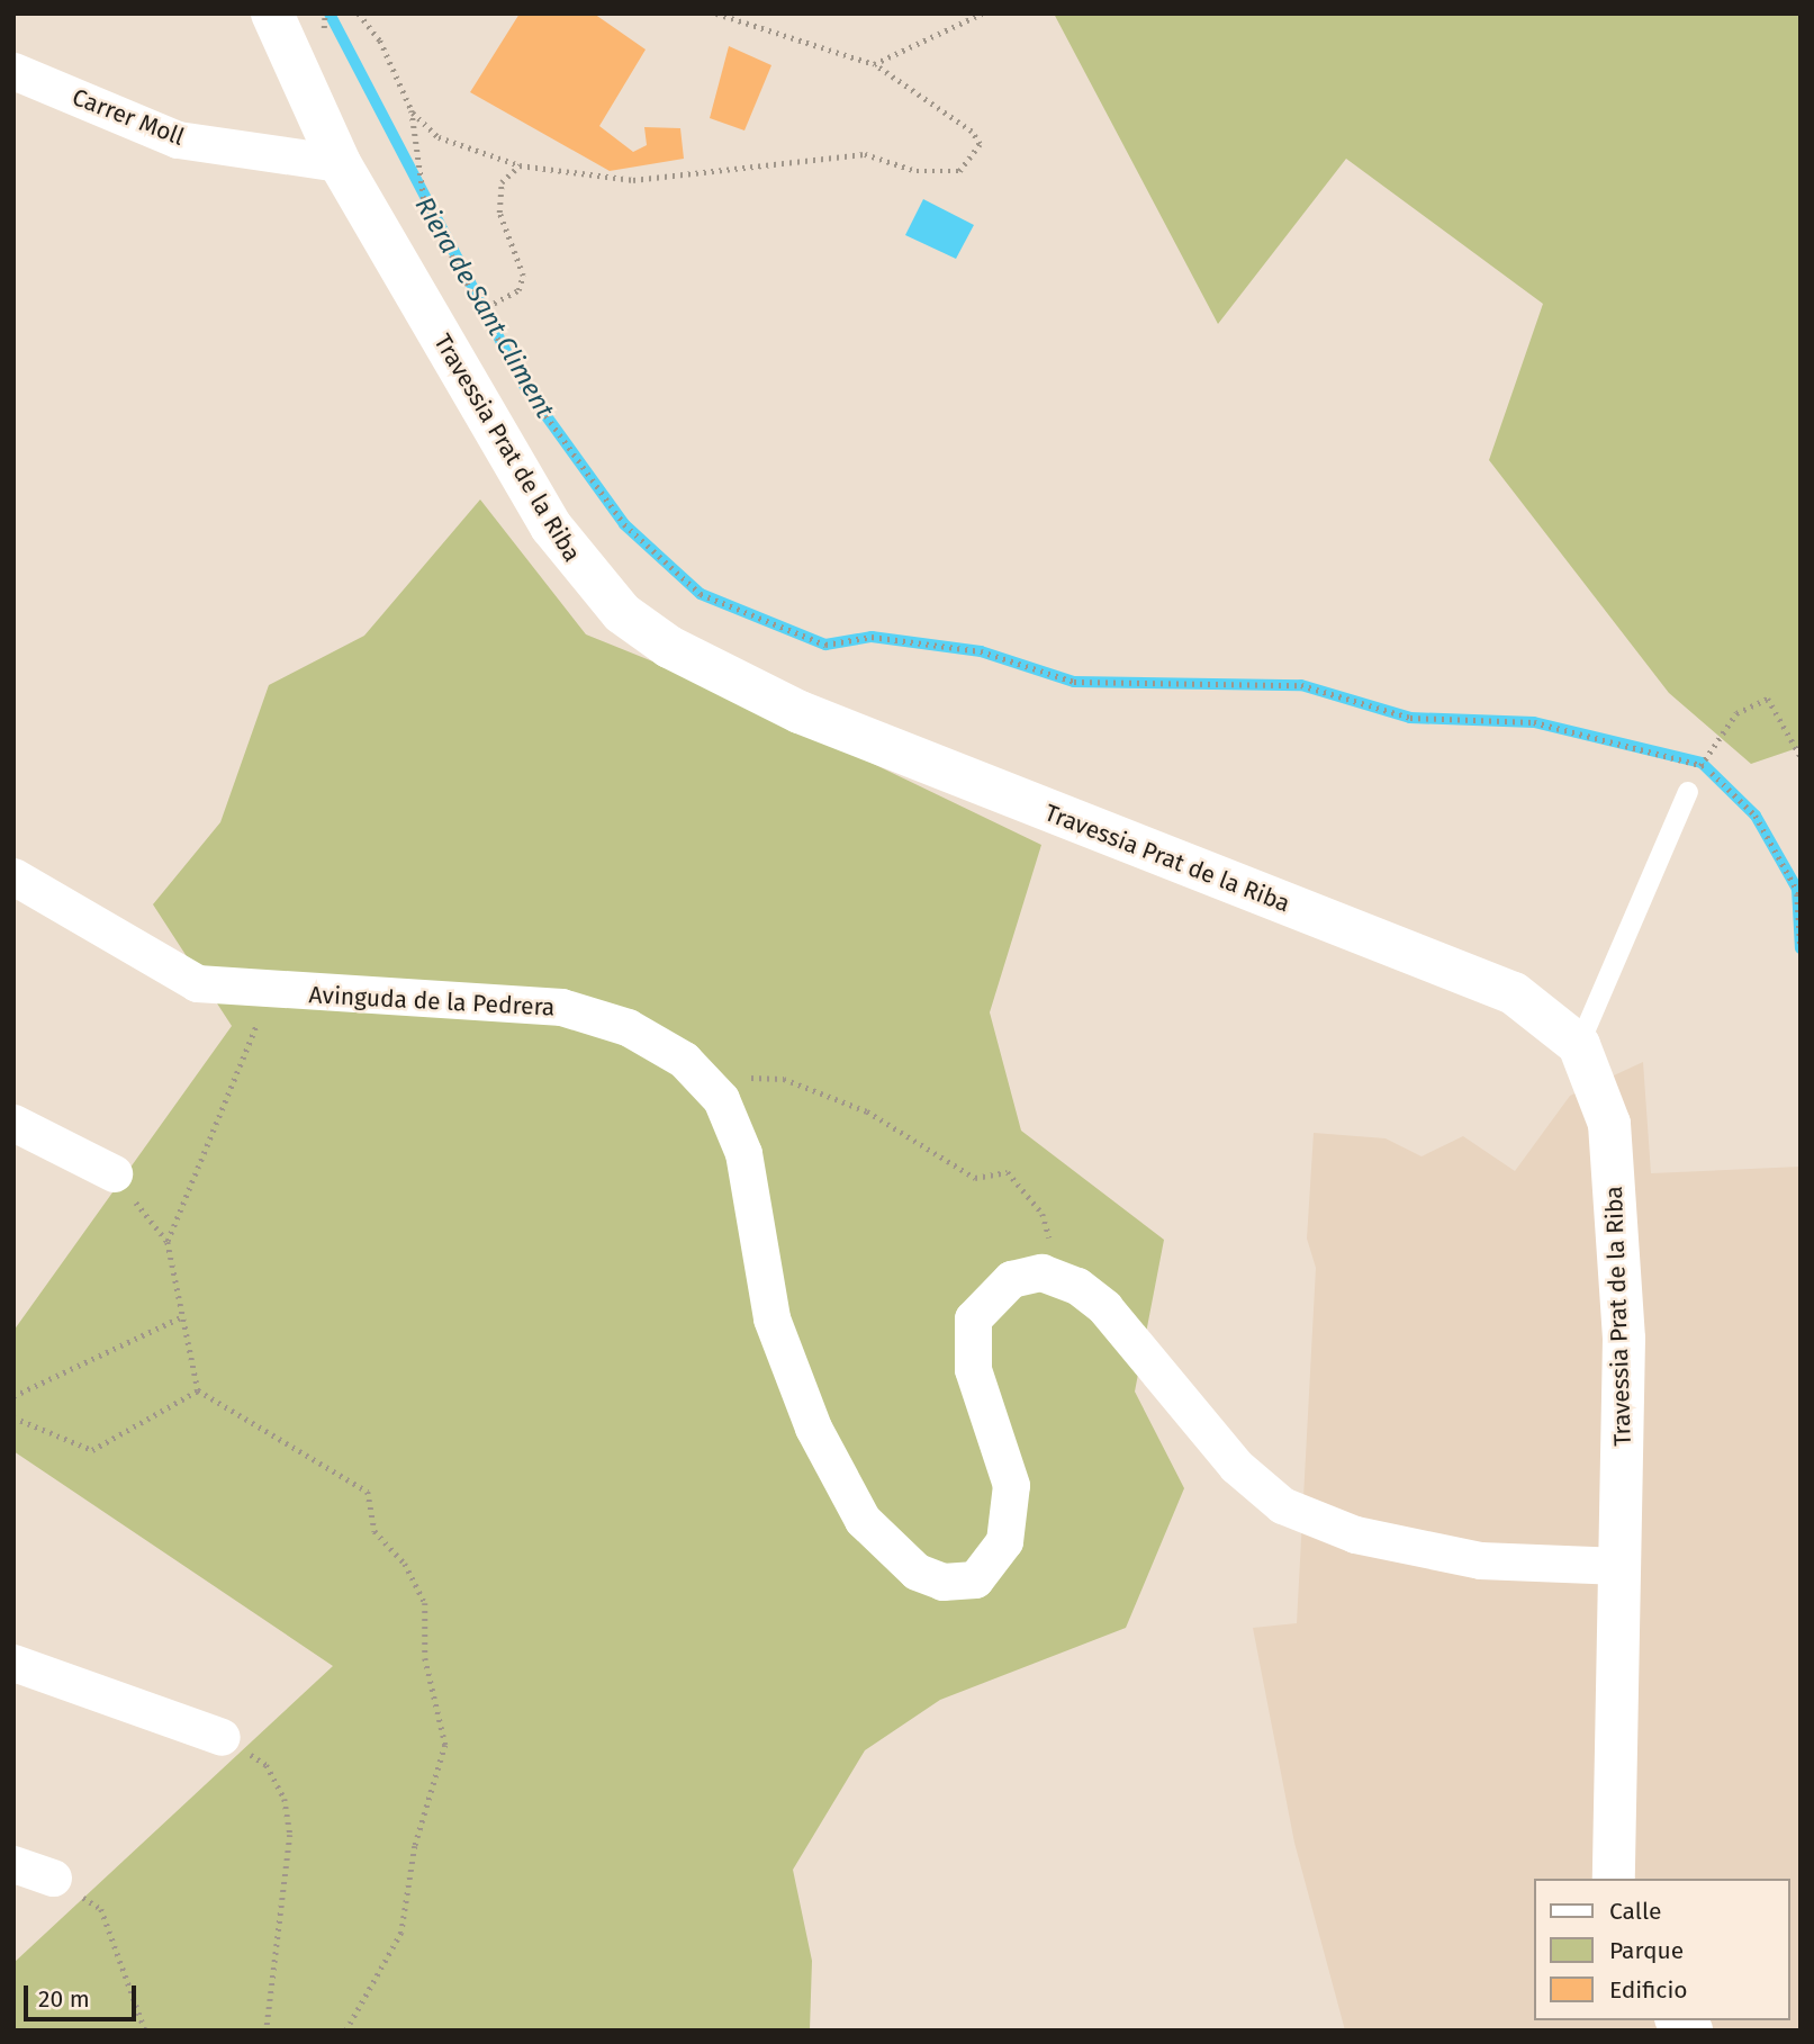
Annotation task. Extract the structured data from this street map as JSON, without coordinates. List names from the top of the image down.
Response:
{
  "streets": {
    "street": ["Carrer Moll", "Travessia Prat de la Riba", "Avinguda de la Pedrera"]
  },
  "crossings": [
    ["Carrer Moll", "Travessia Prat de la Riba"]
  ],
  "water": ["Riera de Sant Climent"],
  "legend": ["Calle", "Parque", "Edificio"],
  "scale_bar": "20 m"
}
